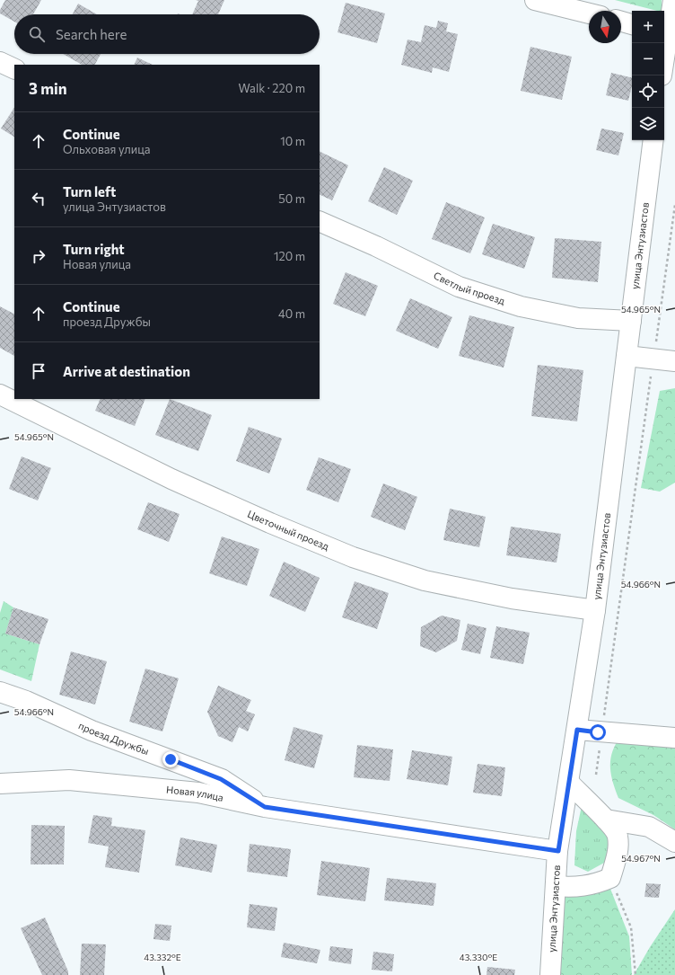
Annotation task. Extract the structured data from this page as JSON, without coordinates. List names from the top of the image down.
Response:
{
  "streets": {
    "street": [
      "улица Энтузиастов",
      "Светлый проезд",
      "Цветочный проезд",
      "проезд Дружбы",
      "Новая улица"
    ]
  },
  "crossings": [
    ["улица Энтузиастов", "Светлый проезд"],
    ["улица Энтузиастов", "Цветочный проезд"],
    ["улица Энтузиастов", "Новая улица"],
    ["проезд Дружбы", "Новая улица"]
  ],
  "north": "bottom",
  "page": {
    "map_buttons": ["+", "−"],
    "search": "Search here",
    "heading": ["3 min", "Walk · 220 m"],
    "list": [
      ["Continue", "Ольховая улица", "10 m"],
      ["Turn left", "улица Энтузиастов", "50 m"],
      ["Turn right", "Новая улица", "120 m"],
      ["Continue", "проезд Дружбы", "40 m"],
      "Arrive at destination"
    ]
  },
  "coordinates": [
    "54.965°N",
    "54.966°N",
    "54.967°N",
    "43.332°E",
    "43.330°E"
  ]
}
